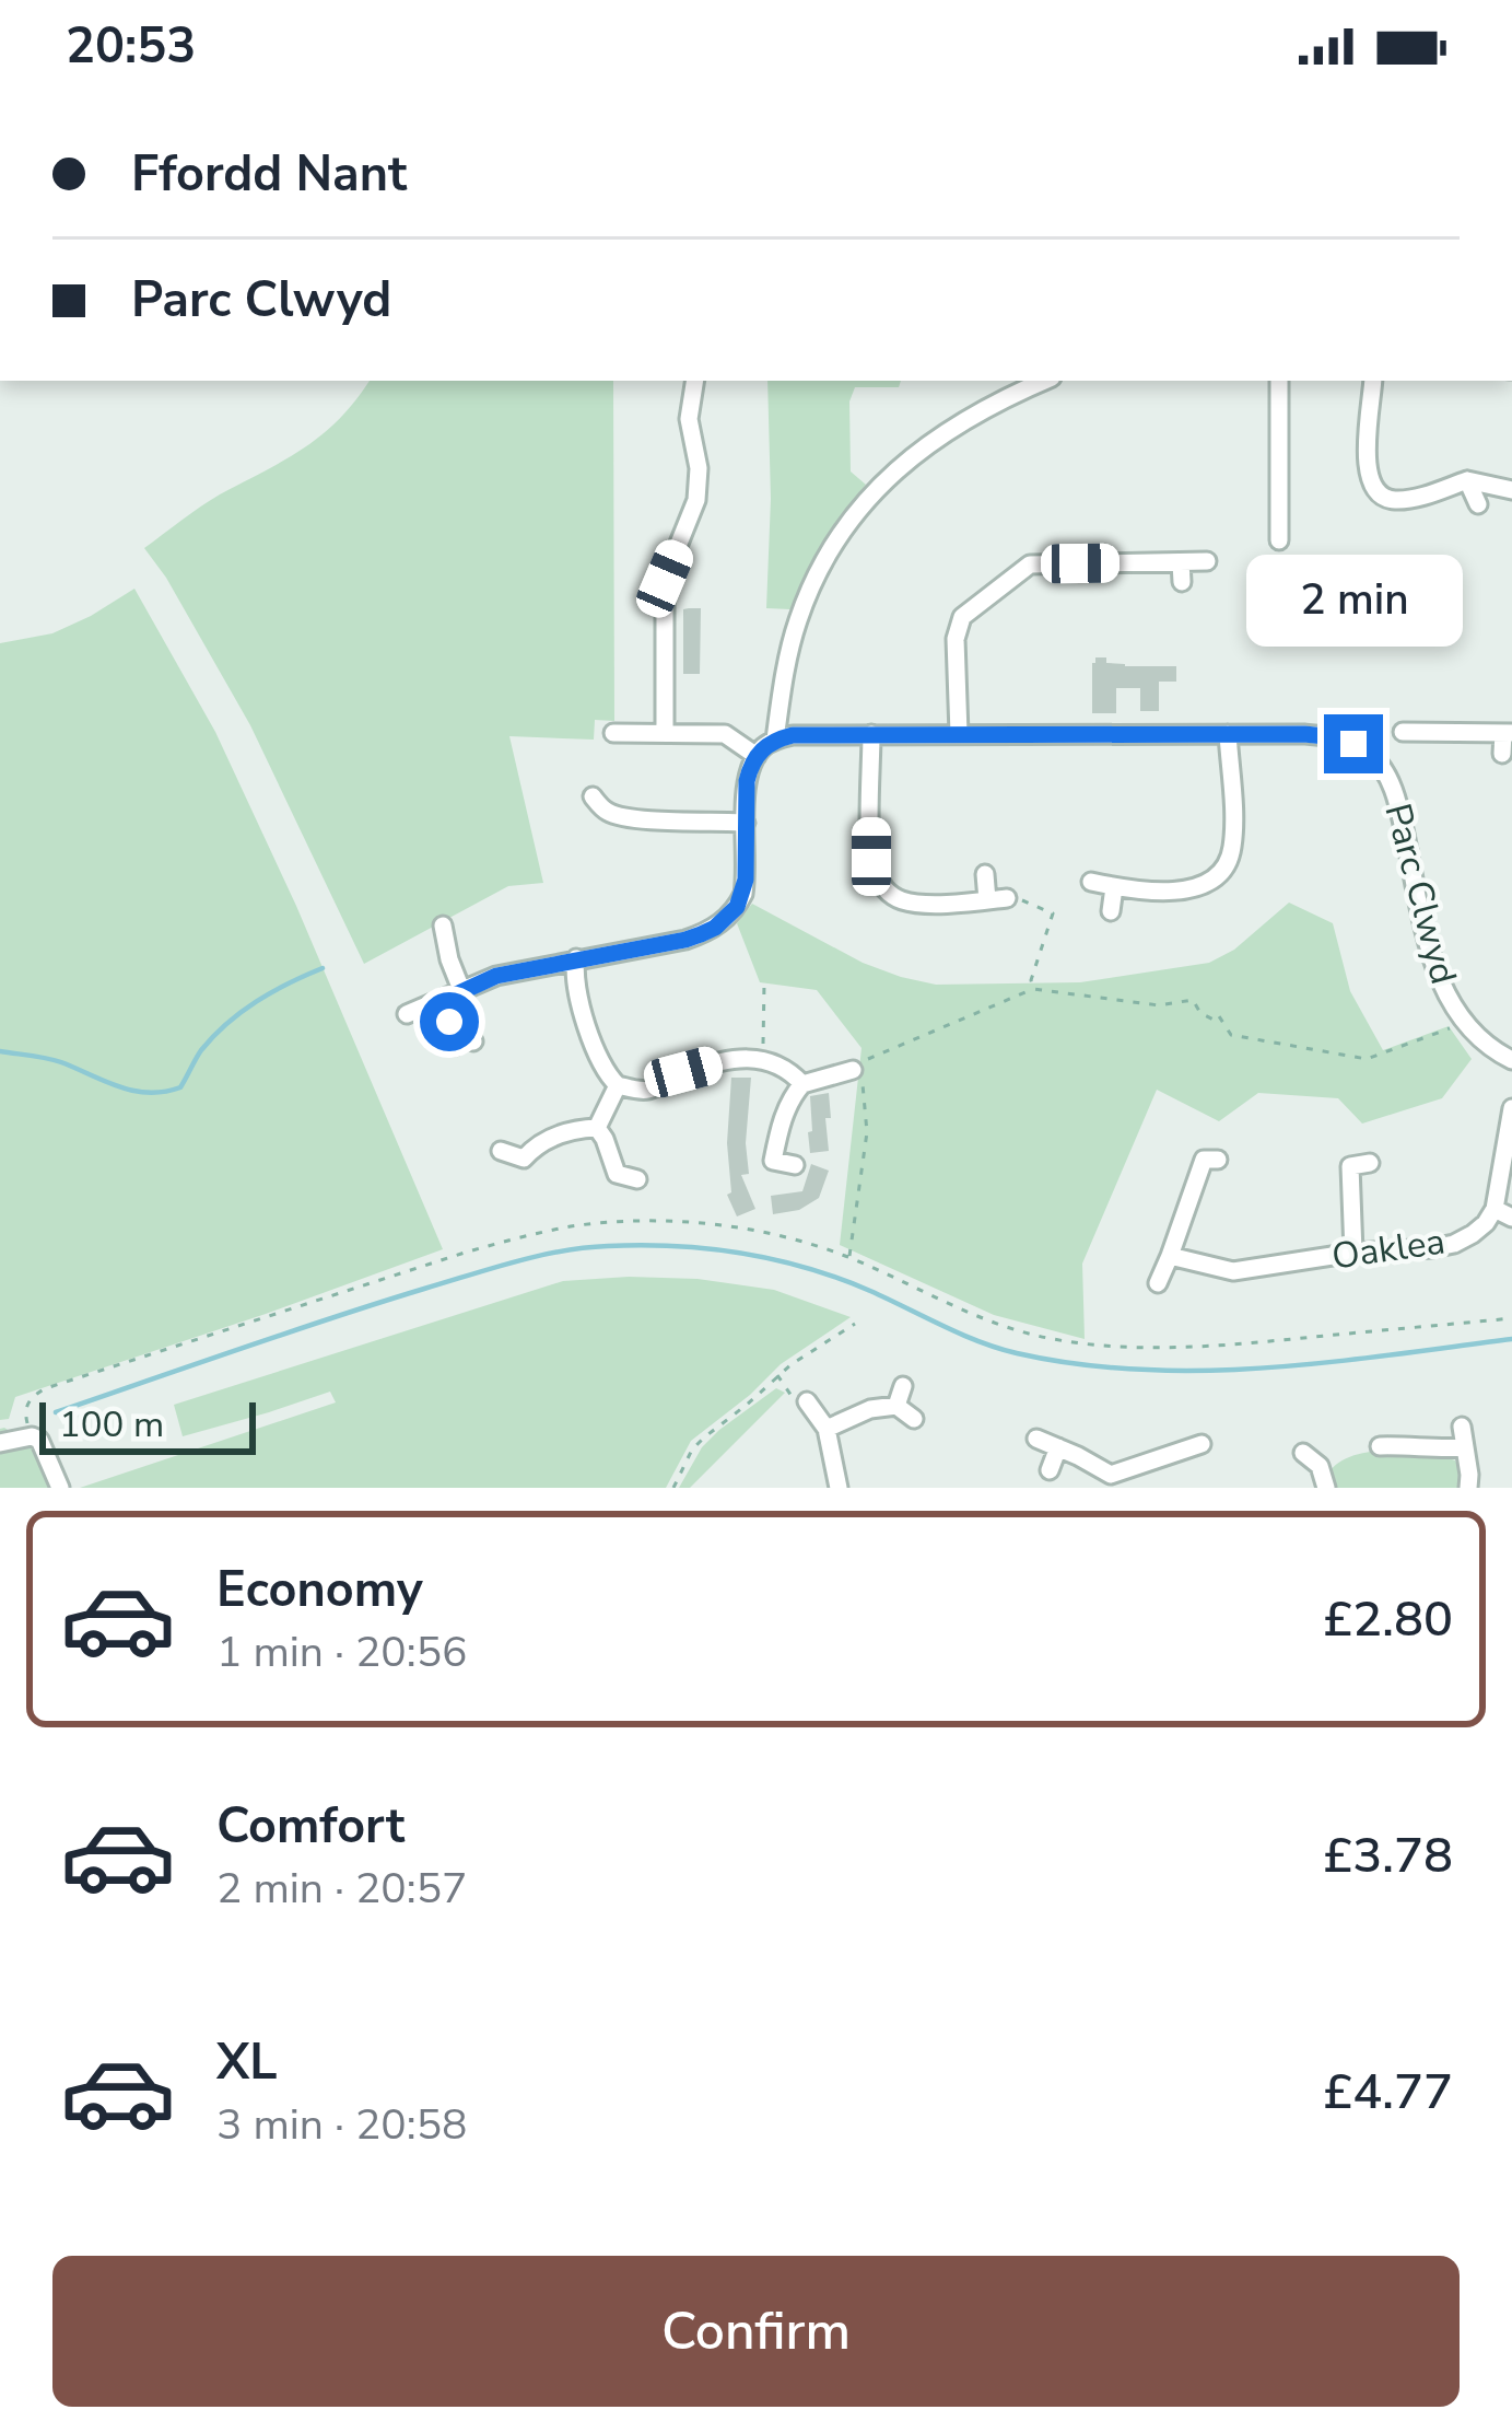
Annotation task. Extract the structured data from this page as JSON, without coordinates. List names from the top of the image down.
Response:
{
  "streets": {
    "street": ["Parc Clwyd", "Oaklea"]
  },
  "scale_bar": "100 m",
  "page": {
    "status": "20:53",
    "banner": ["Ffordd Nant", "Parc Clwyd"],
    "bubble": "2 min",
    "scale": "100 m",
    "list": [
      {
        "name": "Economy",
        "note": "1 min · 20:56",
        "value": "£2.80"
      },
      {
        "name": "Comfort",
        "note": "2 min · 20:57",
        "value": "£3.78"
      },
      {
        "name": "XL",
        "note": "3 min · 20:58",
        "value": "£4.77"
      }
    ],
    "buttons": "Confirm"
  }
}
